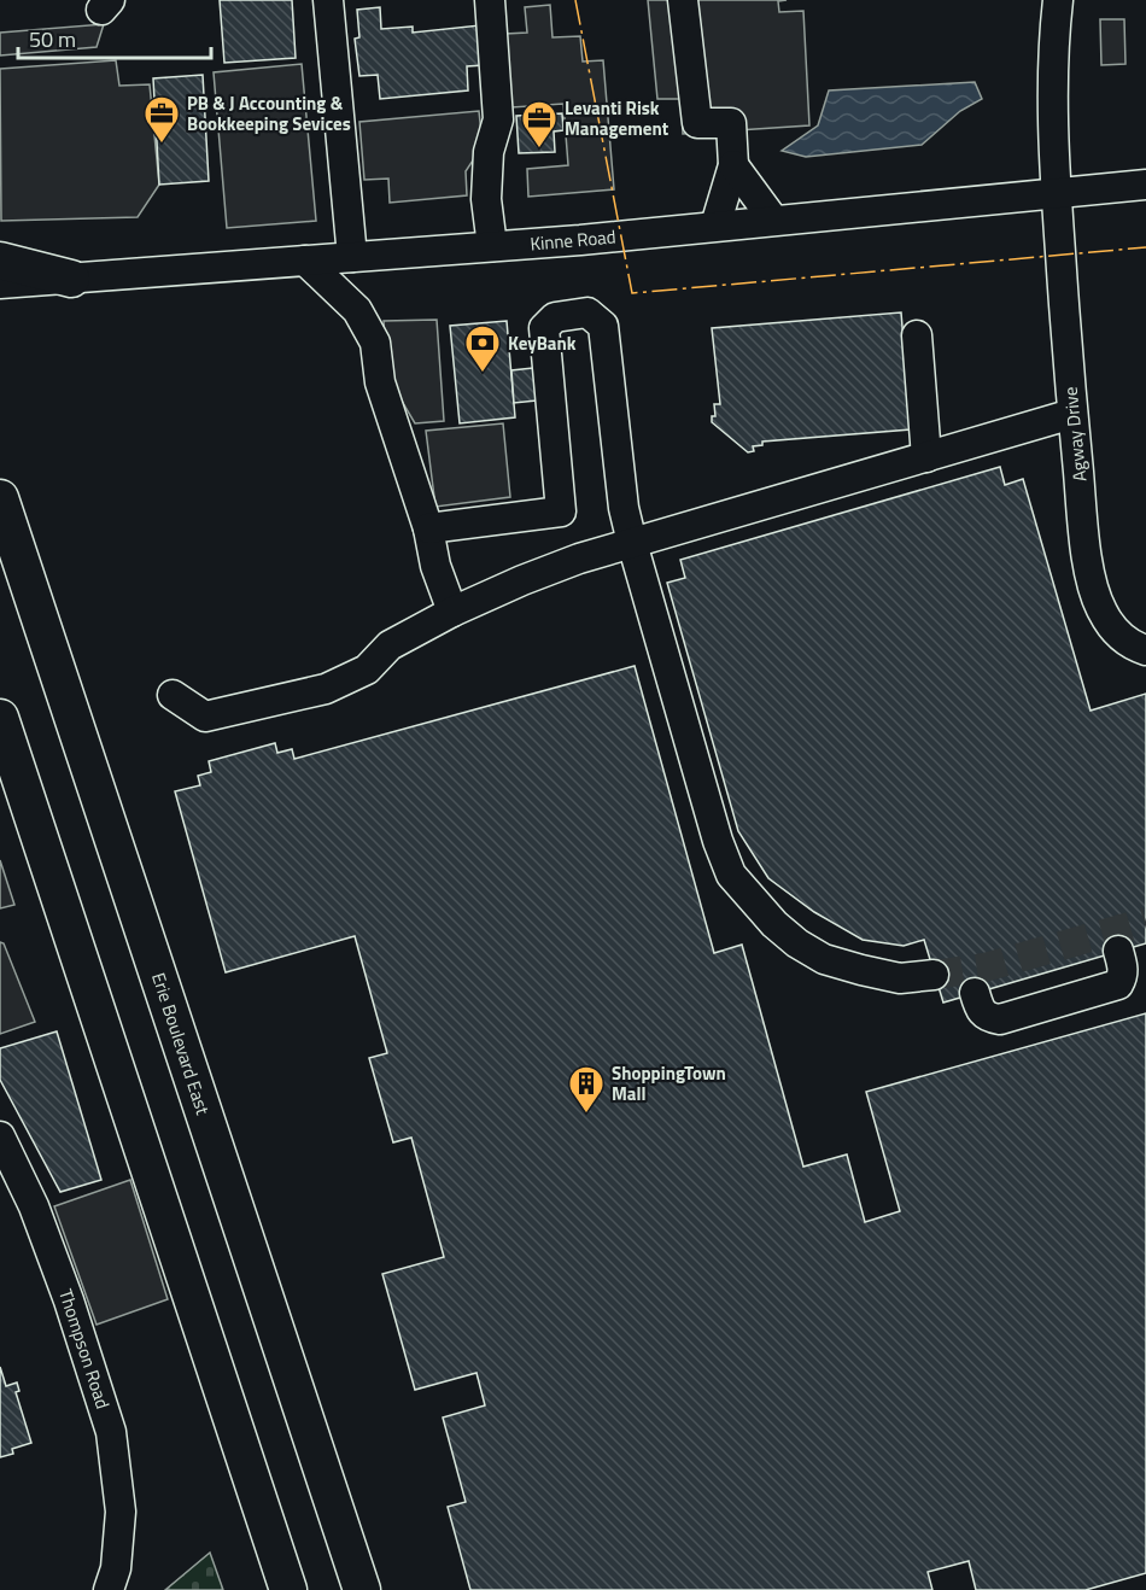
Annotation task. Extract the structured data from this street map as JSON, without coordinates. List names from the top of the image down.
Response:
{
  "streets": {
    "main road": ["Erie Boulevard East"],
    "street": ["Kinne Road", "Agway Drive", "Thompson Road"]
  },
  "crossings": [
    ["Kinne Road", "Agway Drive"]
  ],
  "places": {
    "office": ["PB & J Accounting & Bookkeeping Sevices", "Levanti Risk Management"],
    "bank": ["KeyBank"],
    "building": ["ShoppingTown Mall"]
  },
  "scale_bar": "50 m"
}
